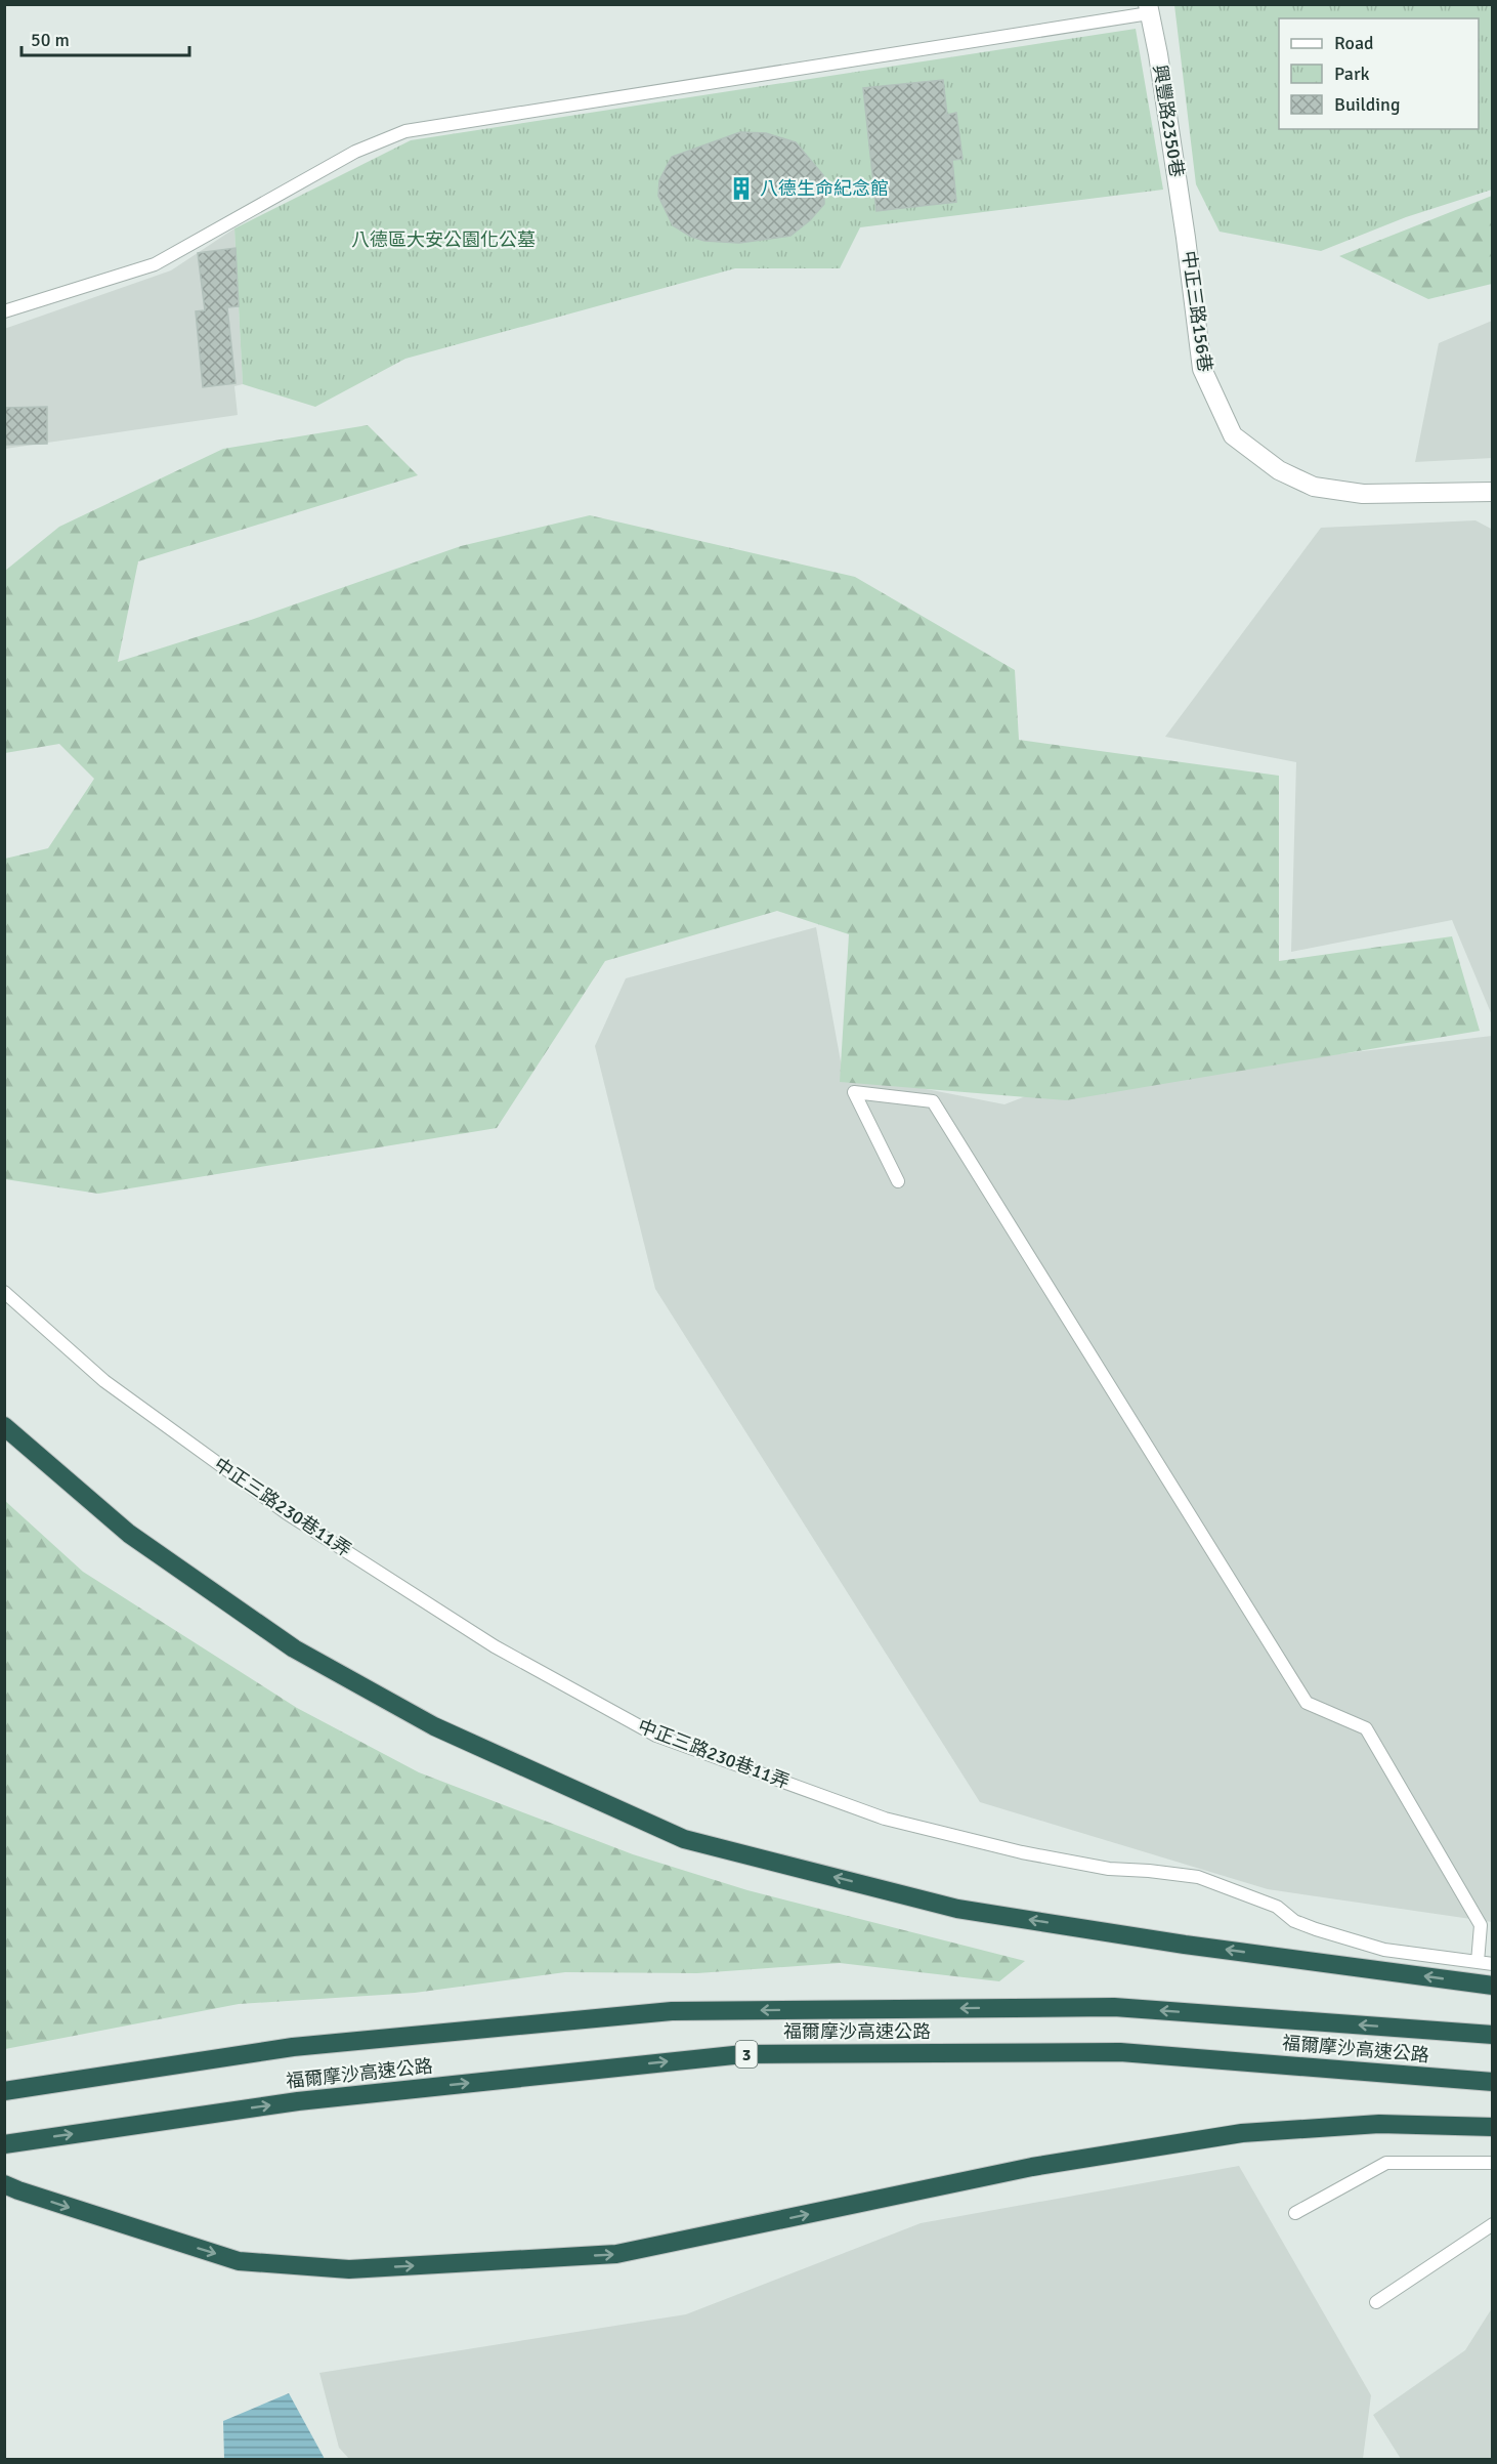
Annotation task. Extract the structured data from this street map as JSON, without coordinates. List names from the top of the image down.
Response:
{
  "streets": {
    "highway": ["福爾摩沙高速公路", "3"],
    "street": ["興豐路2350巷", "中正三路156巷"],
    "lane": ["中正三路230巷11弄"]
  },
  "crossings": [
    ["興豐路2350巷", "中正三路156巷"]
  ],
  "parks": ["八德區大安公園化公墓"],
  "places": {
    "building": ["八德生命紀念館"]
  },
  "legend": ["Road", "Park", "Building"],
  "scale_bar": "50 m"
}
